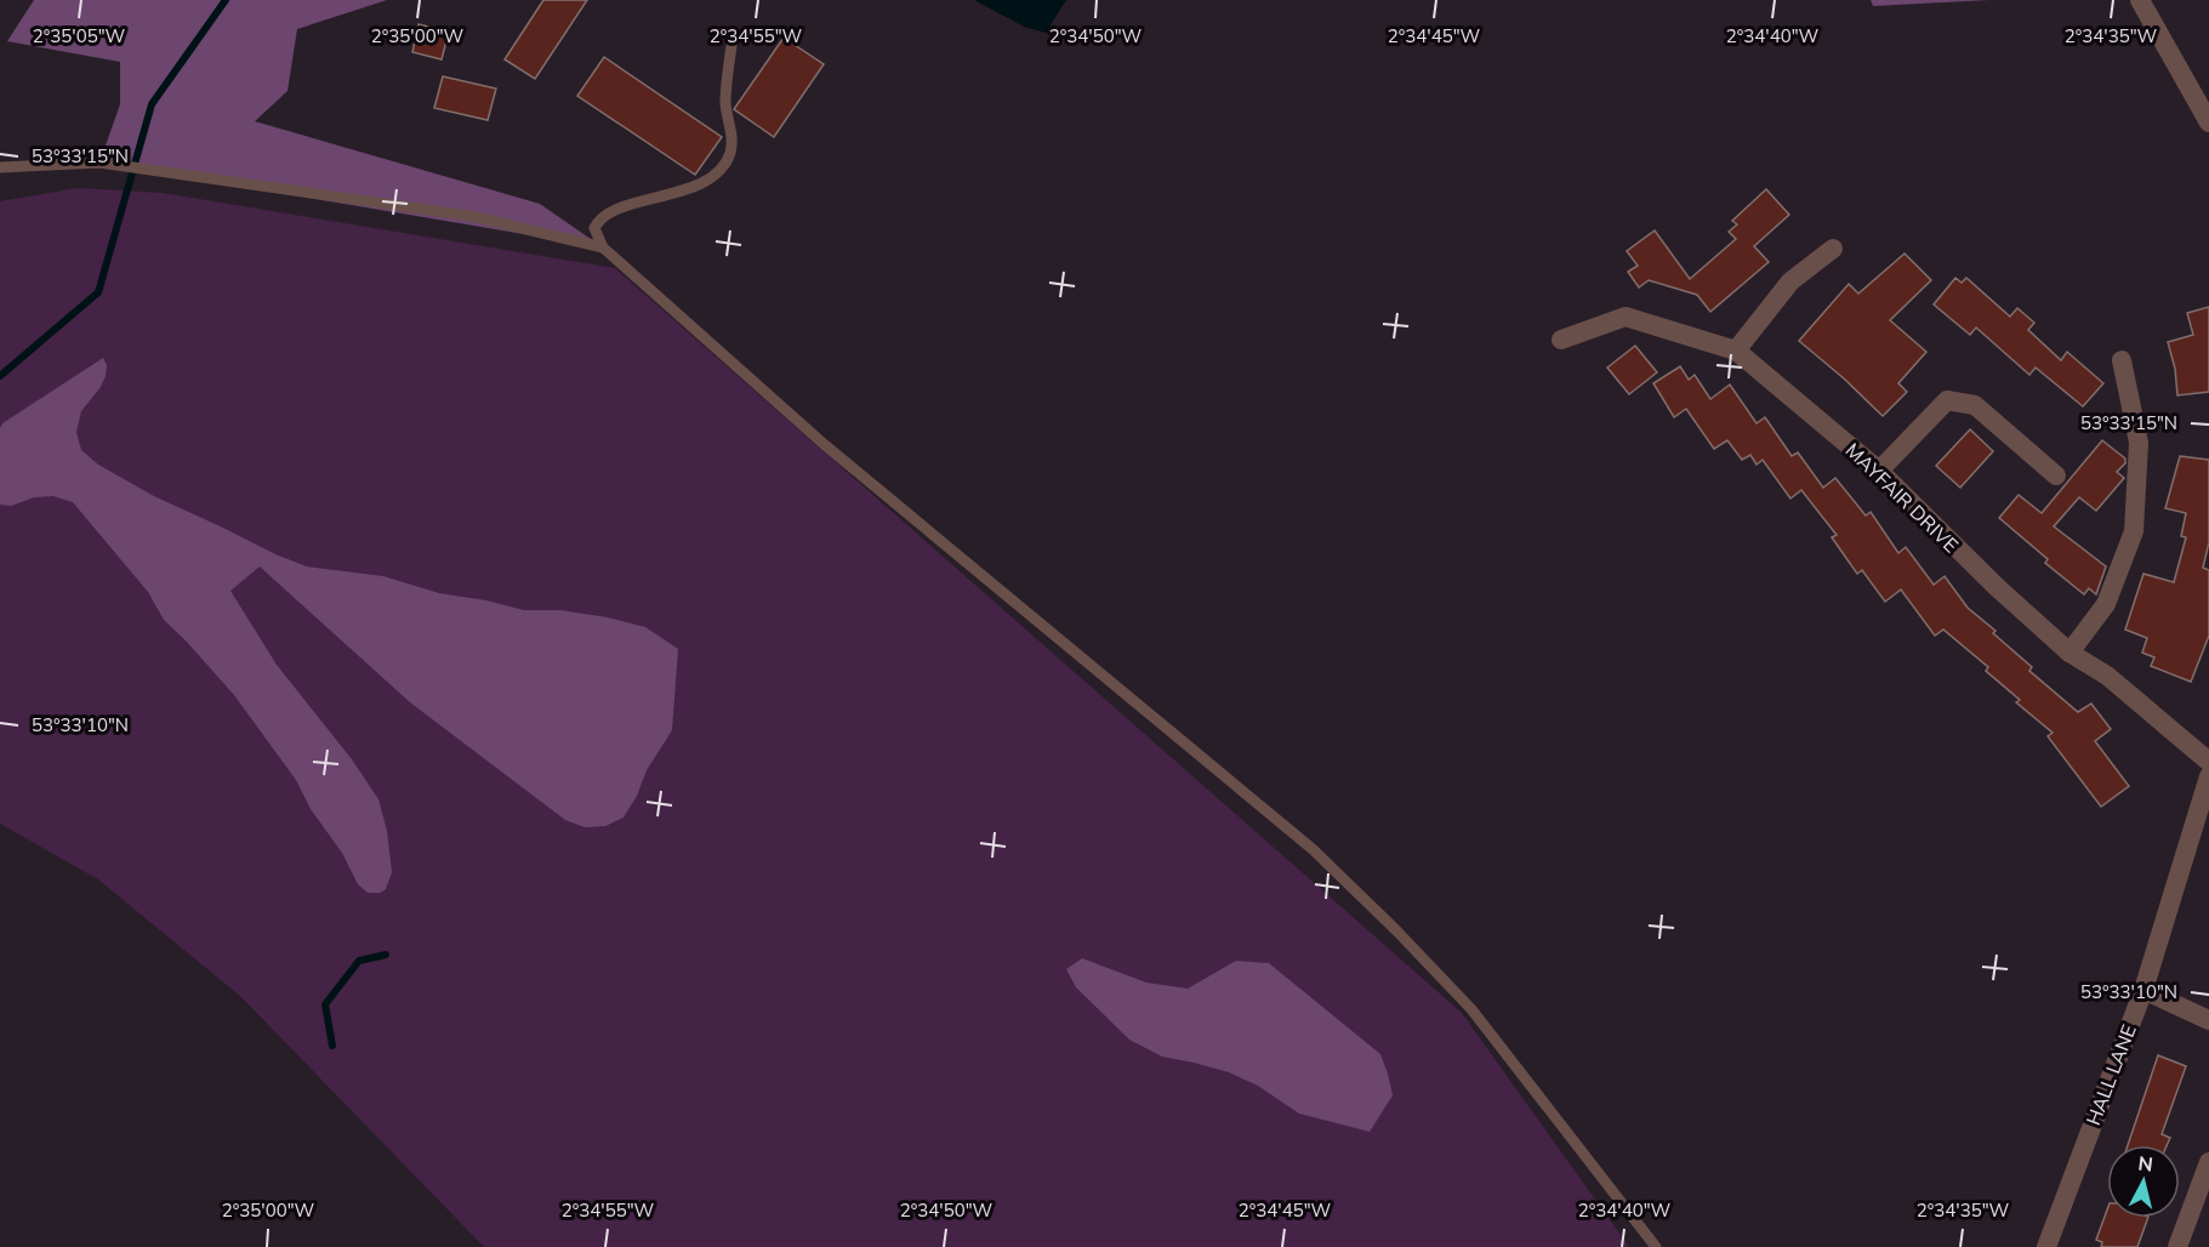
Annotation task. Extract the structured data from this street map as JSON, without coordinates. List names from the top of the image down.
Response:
{
  "streets": {
    "street": ["MAYFAIR DRIVE", "HALL LANE"]
  },
  "north": "top",
  "coordinates": [
    "2°35'05\"W",
    "2°35'00\"W",
    "2°34'55\"W",
    "2°34'50\"W",
    "2°34'45\"W",
    "2°34'40\"W",
    "2°34'35\"W",
    "53°33'15\"N",
    "53°33'10\"N"
  ]
}
